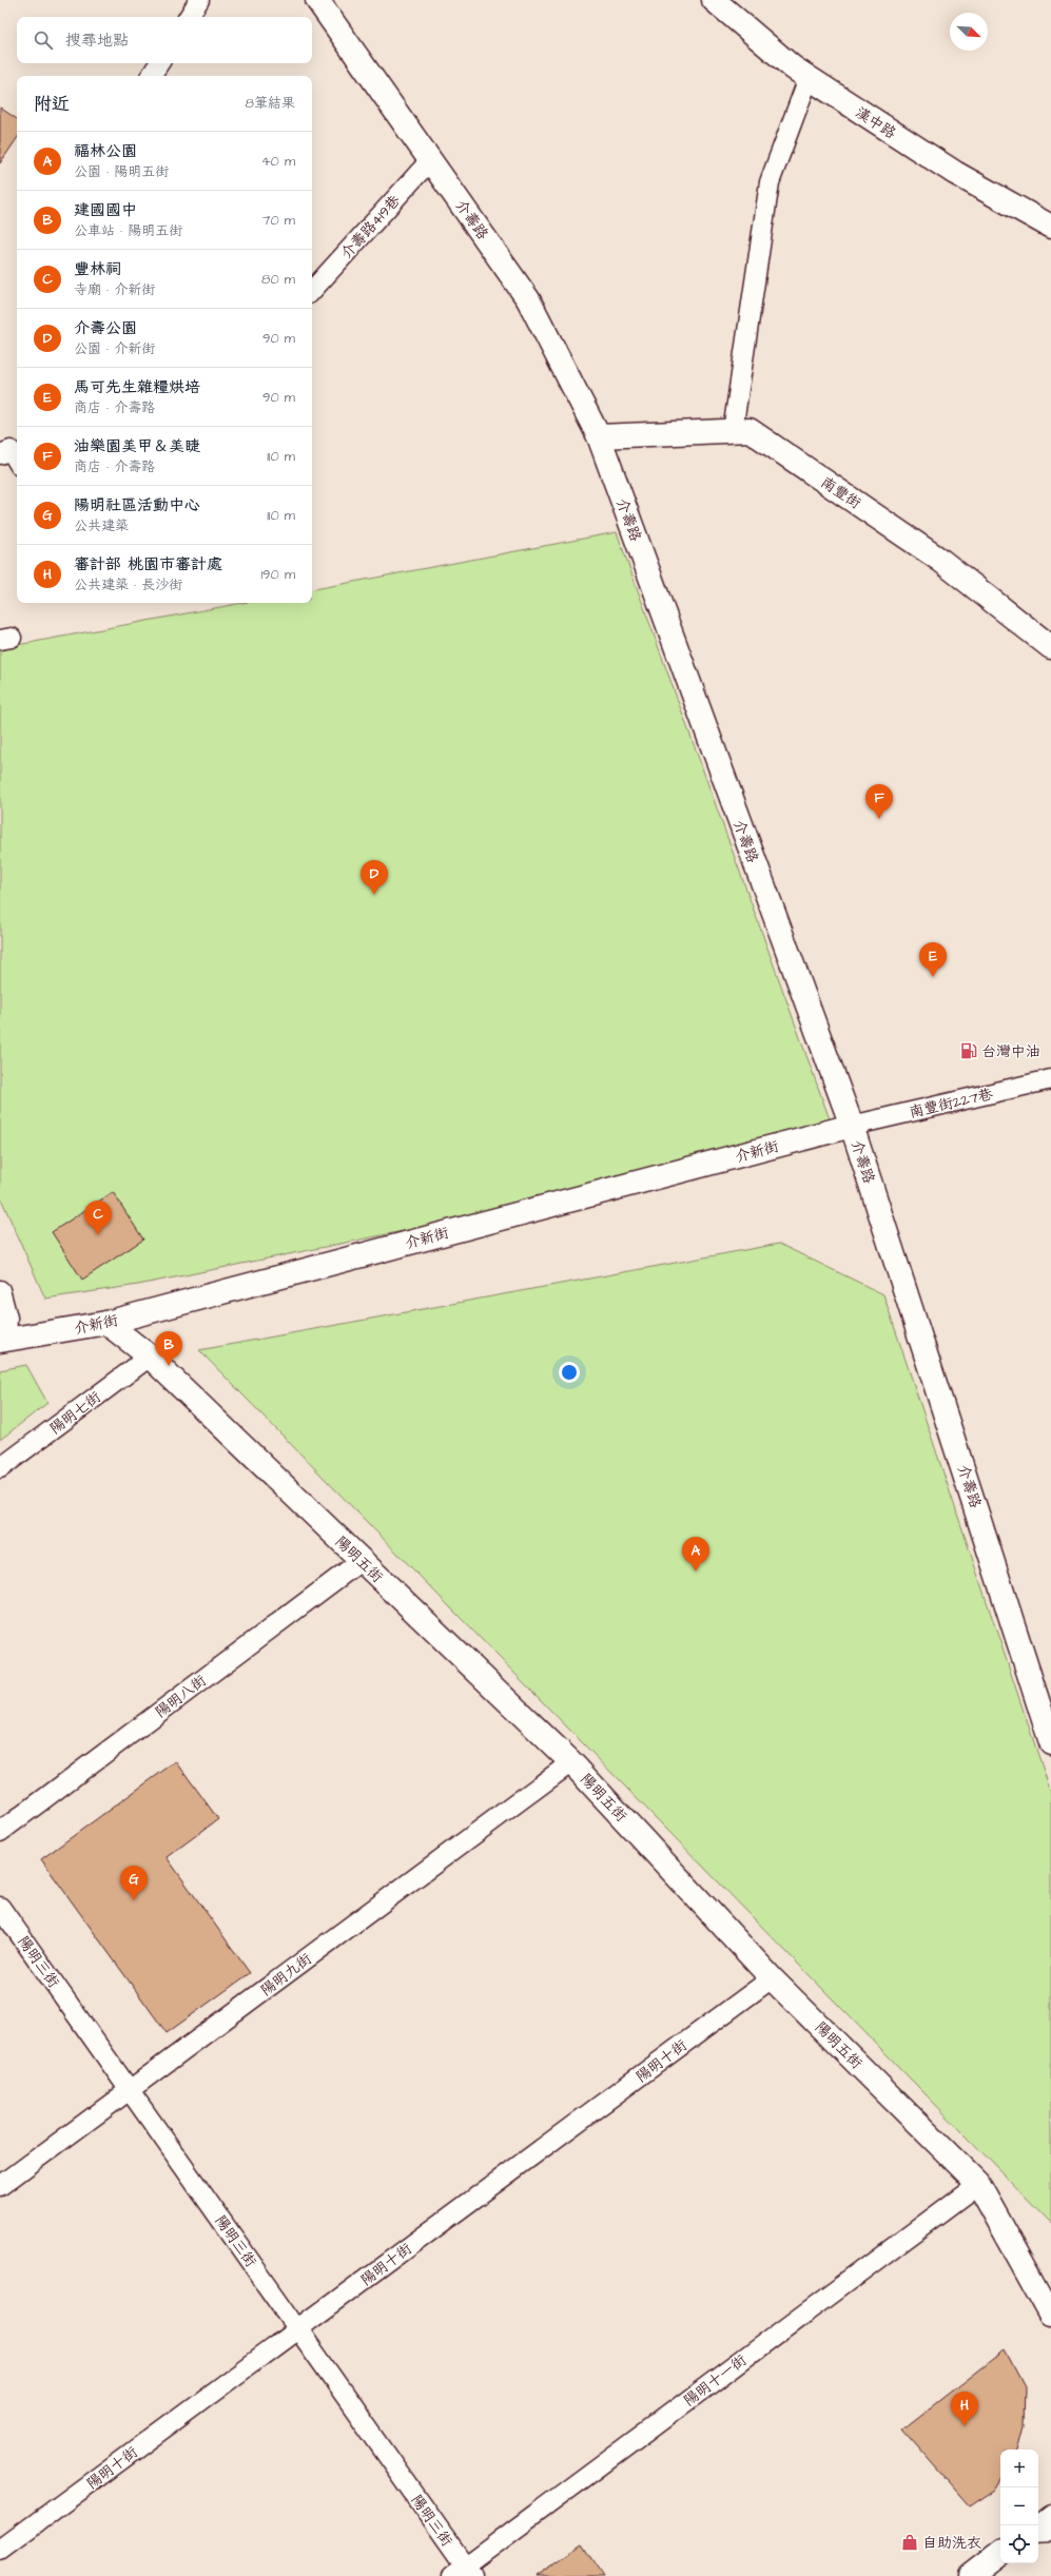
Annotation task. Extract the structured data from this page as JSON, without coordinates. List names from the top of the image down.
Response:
{
  "streets": {
    "street": [
      "漢中路",
      "介壽路",
      "南豐街",
      "介新街",
      "陽明五街"
    ],
    "lane": [
      "介壽路419巷",
      "南豐街227巷",
      "陽明七街",
      "陽明八街",
      "陽明三街",
      "陽明九街",
      "陽明十街",
      "陽明十一街"
    ]
  },
  "crossings": [
    ["介壽路", "介壽路419巷"],
    ["介壽路", "南豐街"],
    ["介壽路", "南豐街227巷"],
    ["介壽路", "介新街"],
    ["南豐街227巷", "介新街"],
    ["介新街", "陽明五街"],
    ["陽明七街", "陽明五街"],
    ["陽明五街", "陽明八街"],
    ["陽明五街", "陽明九街"],
    ["陽明五街", "陽明十街"],
    ["陽明五街", "陽明十一街"],
    ["陽明三街", "陽明九街"],
    ["陽明三街", "陽明十街"],
    ["陽明三街", "陽明十一街"]
  ],
  "places": {
    "fuel station": ["台灣中油"],
    "shop": ["自助洗衣"]
  },
  "north": "bottom right",
  "page": {
    "search": "搜尋地點",
    "heading": ["附近", "8筆結果"],
    "list": [
      {
        "mark": "A",
        "name": "福林公園",
        "note": "公園 · 陽明五街",
        "value": "40 m"
      },
      {
        "mark": "B",
        "name": "建國國中",
        "note": "公車站 · 陽明五街",
        "value": "70 m"
      },
      {
        "mark": "C",
        "name": "豐林祠",
        "note": "寺廟 · 介新街",
        "value": "80 m"
      },
      {
        "mark": "D",
        "name": "介壽公園",
        "note": "公園 · 介新街",
        "value": "90 m"
      },
      {
        "mark": "E",
        "name": "馬可先生雜糧烘培",
        "note": "商店 · 介壽路",
        "value": "90 m"
      },
      {
        "mark": "F",
        "name": "油樂園美甲＆美睫",
        "note": "商店 · 介壽路",
        "value": "110 m"
      },
      {
        "mark": "G",
        "name": "陽明社區活動中心",
        "note": "公共建築",
        "value": "110 m"
      },
      {
        "mark": "H",
        "name": "審計部 桃園市審計處",
        "note": "公共建築 · 長沙街",
        "value": "190 m"
      }
    ],
    "pins": [
      "F",
      "D",
      "E",
      "C",
      "B",
      "A",
      "G",
      "H"
    ],
    "map_buttons": ["+", "−"]
  }
}
